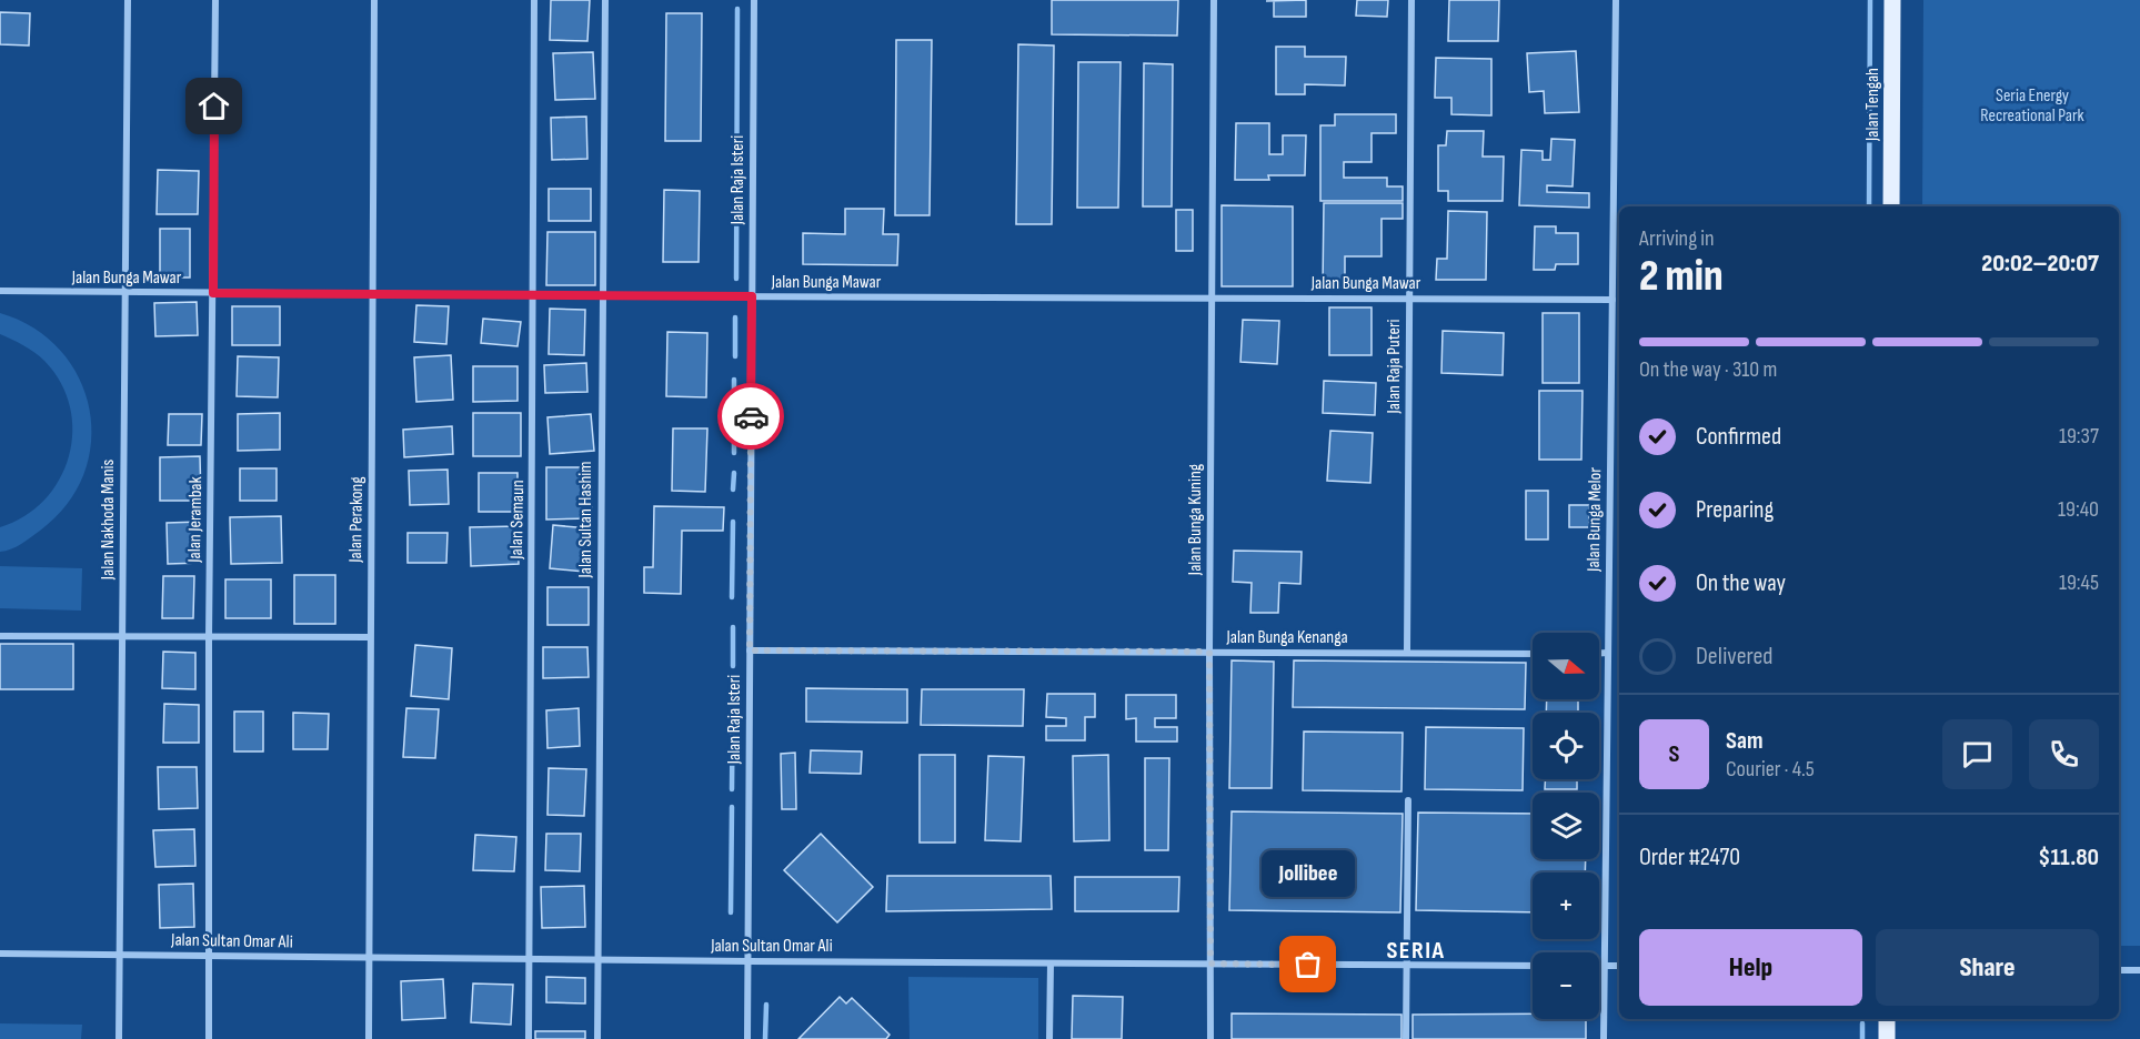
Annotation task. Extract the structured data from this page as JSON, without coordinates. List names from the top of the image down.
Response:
{
  "streets": {
    "main road": ["Jalan Tengah"],
    "street": [
      "Jalan Raja Isteri",
      "Jalan Bunga Mawar",
      "Jalan Raja Puteri",
      "Jalan Nakhoda Manis",
      "Jalan Jerambak",
      "Jalan Perakong",
      "Jalan Semaun",
      "Jalan Sultan Hashim",
      "Jalan Bunga Kuning",
      "Jalan Bunga Melor",
      "Jalan Bunga Kenanga",
      "Jalan Sultan Omar Ali"
    ]
  },
  "crossings": [
    ["Jalan Raja Isteri", "Jalan Bunga Mawar"],
    ["Jalan Raja Isteri", "Jalan Bunga Kenanga"],
    ["Jalan Raja Isteri", "Jalan Sultan Omar Ali"],
    ["Jalan Bunga Mawar", "Jalan Raja Puteri"],
    ["Jalan Bunga Mawar", "Jalan Nakhoda Manis"],
    ["Jalan Bunga Mawar", "Jalan Jerambak"],
    ["Jalan Bunga Mawar", "Jalan Perakong"],
    ["Jalan Bunga Mawar", "Jalan Semaun"],
    ["Jalan Bunga Mawar", "Jalan Sultan Hashim"],
    ["Jalan Bunga Mawar", "Jalan Bunga Kuning"],
    ["Jalan Bunga Mawar", "Jalan Bunga Melor"],
    ["Jalan Raja Puteri", "Jalan Bunga Kenanga"],
    ["Jalan Nakhoda Manis", "Jalan Sultan Omar Ali"],
    ["Jalan Jerambak", "Jalan Sultan Omar Ali"],
    ["Jalan Perakong", "Jalan Sultan Omar Ali"],
    ["Jalan Semaun", "Jalan Sultan Omar Ali"],
    ["Jalan Sultan Hashim", "Jalan Sultan Omar Ali"],
    ["Jalan Bunga Kuning", "Jalan Bunga Kenanga"],
    ["Jalan Bunga Kuning", "Jalan Sultan Omar Ali"]
  ],
  "districts": ["SERIA"],
  "parks": ["Seria Energy Recreational Park"],
  "places": ["Jollibee"],
  "north": "right",
  "page": {
    "heading": ["2 min", "Arriving in", "20:02–20:07"],
    "panel": [
      "Sam",
      "Courier · 4.5",
      "Order #2470",
      "$11.80"
    ],
    "bar": "On the way · 310 m",
    "list": [
      ["Confirmed", "19:37"],
      ["Preparing", "19:40"],
      ["On the way", "19:45"],
      "Delivered"
    ],
    "map_buttons": ["+", "−"],
    "round": "S",
    "bubble": "Jollibee",
    "buttons": ["Help", "Share"]
  }
}
